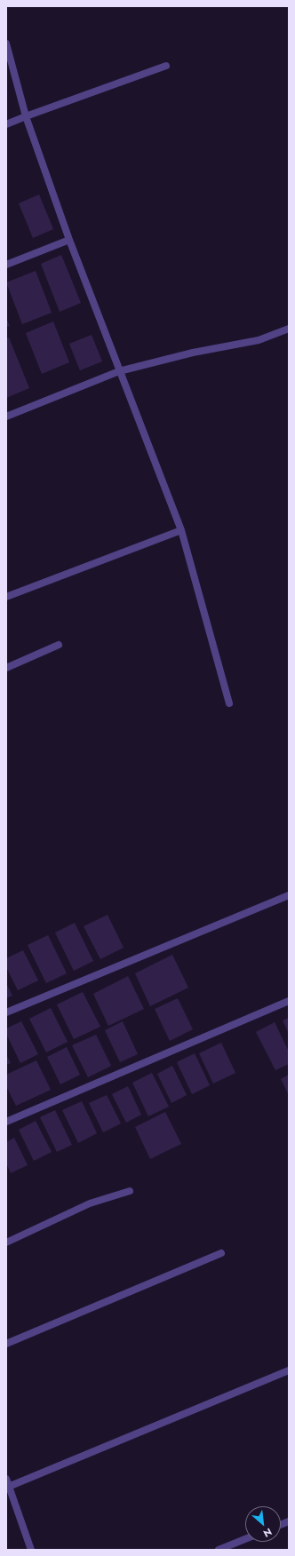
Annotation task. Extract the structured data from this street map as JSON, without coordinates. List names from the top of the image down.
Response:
{
  "north": "bottom right"
}
